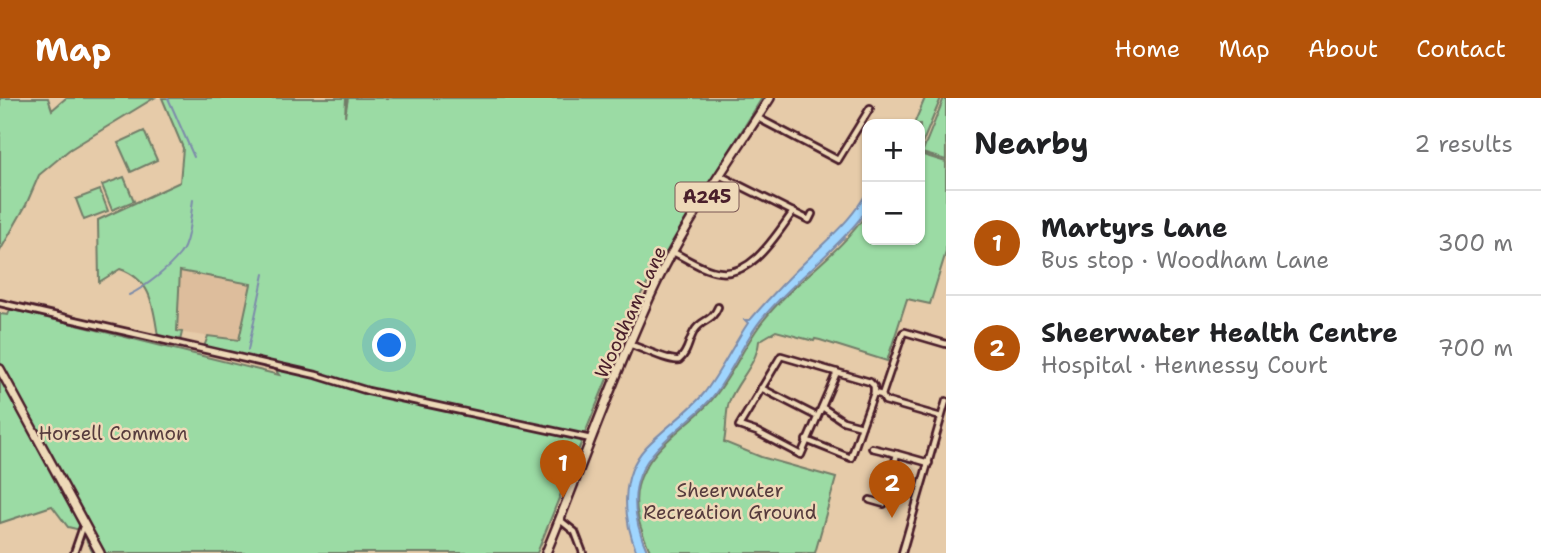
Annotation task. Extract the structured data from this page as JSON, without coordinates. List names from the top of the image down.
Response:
{
  "streets": {
    "main road": ["A245", "Woodham Lane"]
  },
  "parks": ["Horsell Common", "Sheerwater Recreation Ground"],
  "page": {
    "header": "Map",
    "nav": [
      "Home",
      "Map",
      "About",
      "Contact"
    ],
    "heading": ["Nearby", "2 results"],
    "map_buttons": ["+", "−"],
    "list": [
      {
        "mark": "1",
        "name": "Martyrs Lane",
        "note": "Bus stop · Woodham Lane",
        "value": "300 m"
      },
      {
        "mark": "2",
        "name": "Sheerwater Health Centre",
        "note": "Hospital · Hennessy Court",
        "value": "700 m"
      }
    ],
    "pins": ["1", "2"]
  }
}
